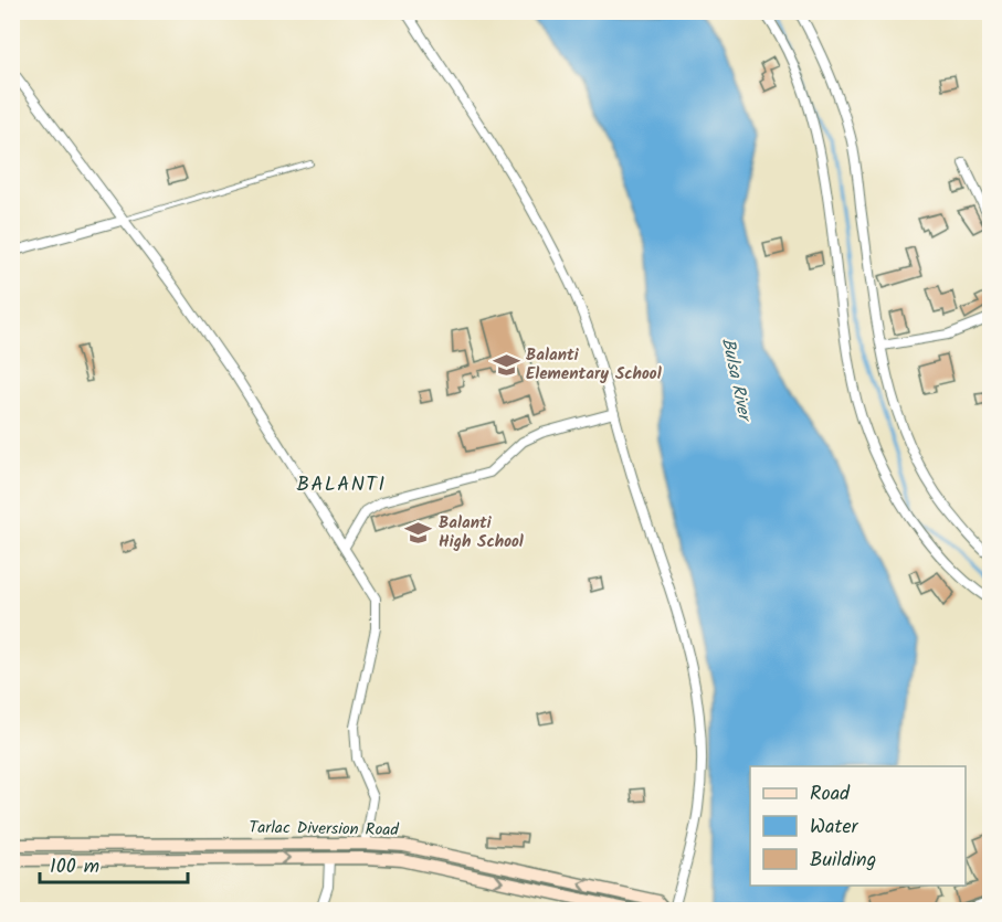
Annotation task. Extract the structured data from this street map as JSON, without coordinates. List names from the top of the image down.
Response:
{
  "streets": {
    "main road": ["Tarlac Diversion Road"]
  },
  "districts": ["BALANTI"],
  "water": ["Bulsa River"],
  "places": {
    "school or university": ["Balanti Elementary School", "Balanti High School"]
  },
  "legend": ["Road", "Water", "Building"],
  "scale_bar": "100 m"
}
